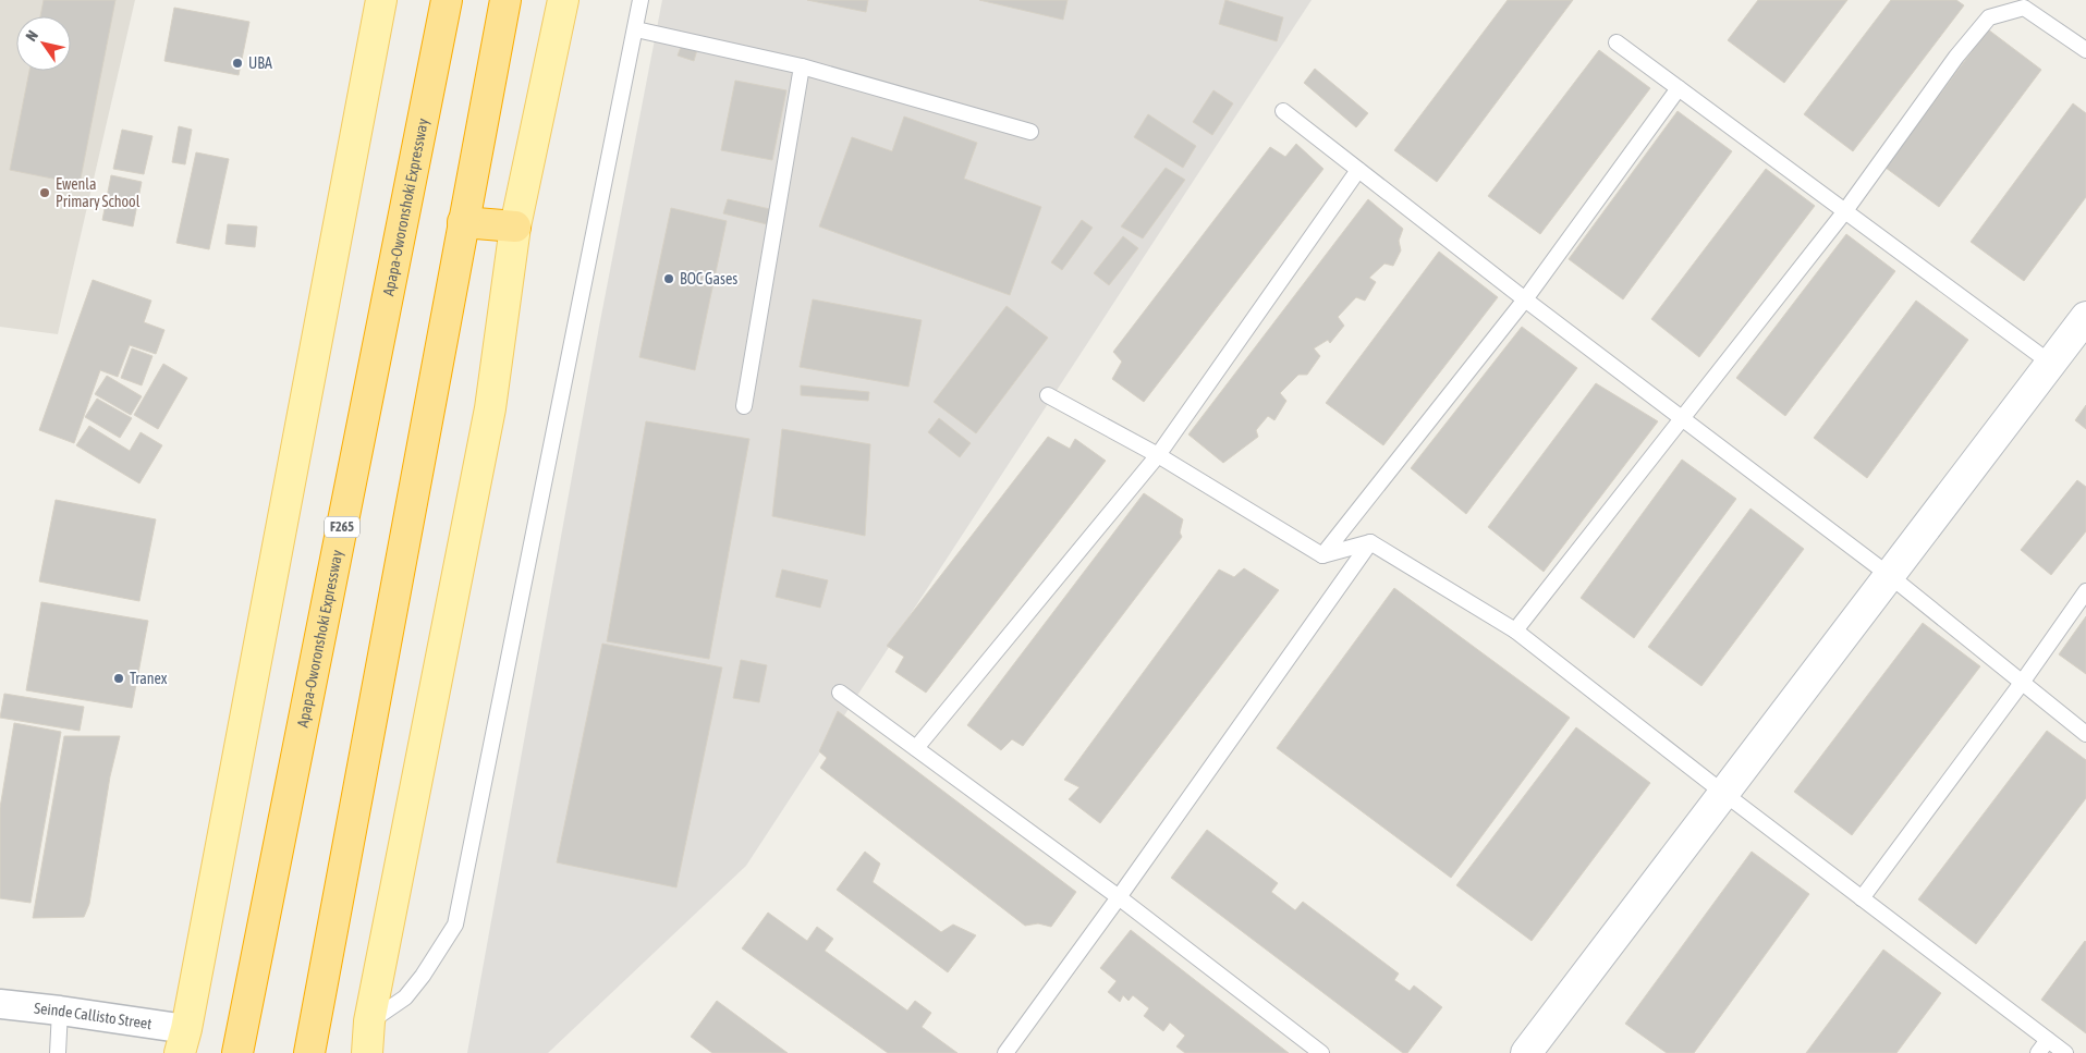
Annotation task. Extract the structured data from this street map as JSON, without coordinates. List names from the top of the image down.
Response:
{
  "streets": {
    "highway": ["Apapa-Oworonshoki Expressway", "F265"],
    "street": ["Seinde Callisto Street"]
  },
  "places": [
    "UBA",
    "Ewenla Primary School",
    "BOC Gases",
    "Tranex"
  ],
  "north": "top left"
}
